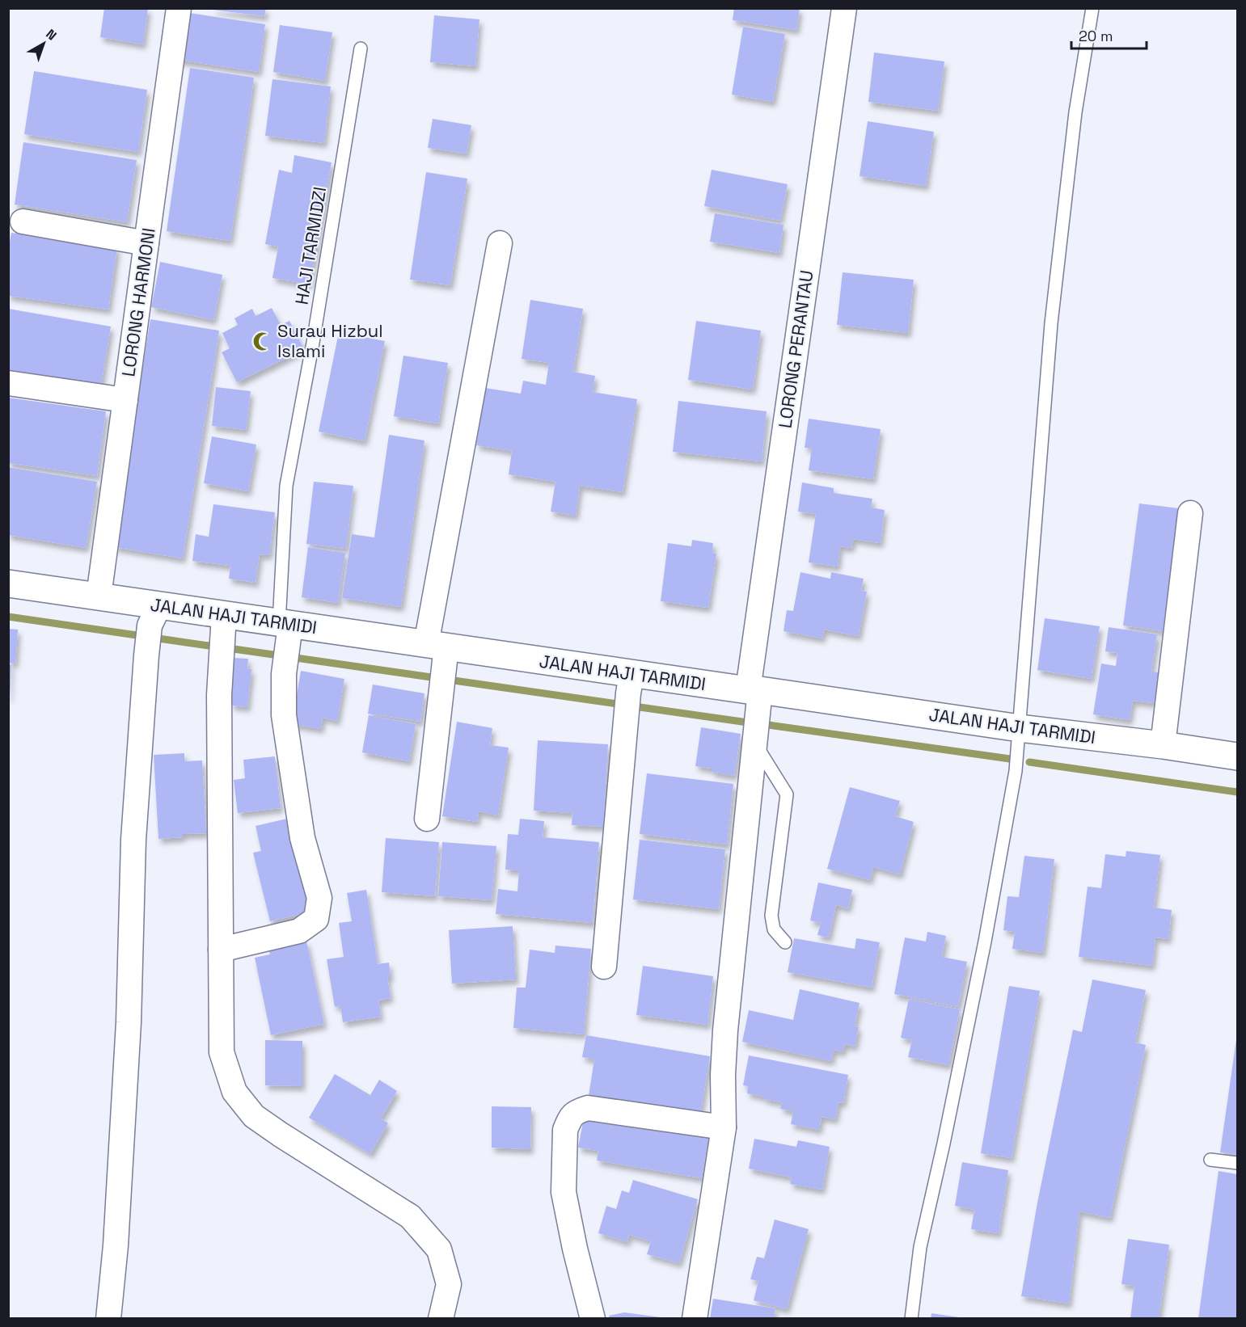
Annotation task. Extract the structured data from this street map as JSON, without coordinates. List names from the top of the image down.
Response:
{
  "streets": {
    "street": ["LORONG HARMONI", "LORONG PERANTAU", "JALAN HAJI TARMIDI"],
    "lane": ["HAJI TARMIDZI"]
  },
  "crossings": [
    ["HAJI TARMIDZI", "JALAN HAJI TARMIDI"],
    ["LORONG HARMONI", "JALAN HAJI TARMIDI"],
    ["LORONG PERANTAU", "JALAN HAJI TARMIDI"]
  ],
  "places": {
    "mosque": ["Surau Hizbul Islami"]
  },
  "scale_bar": "20 m",
  "north": "top right"
}
